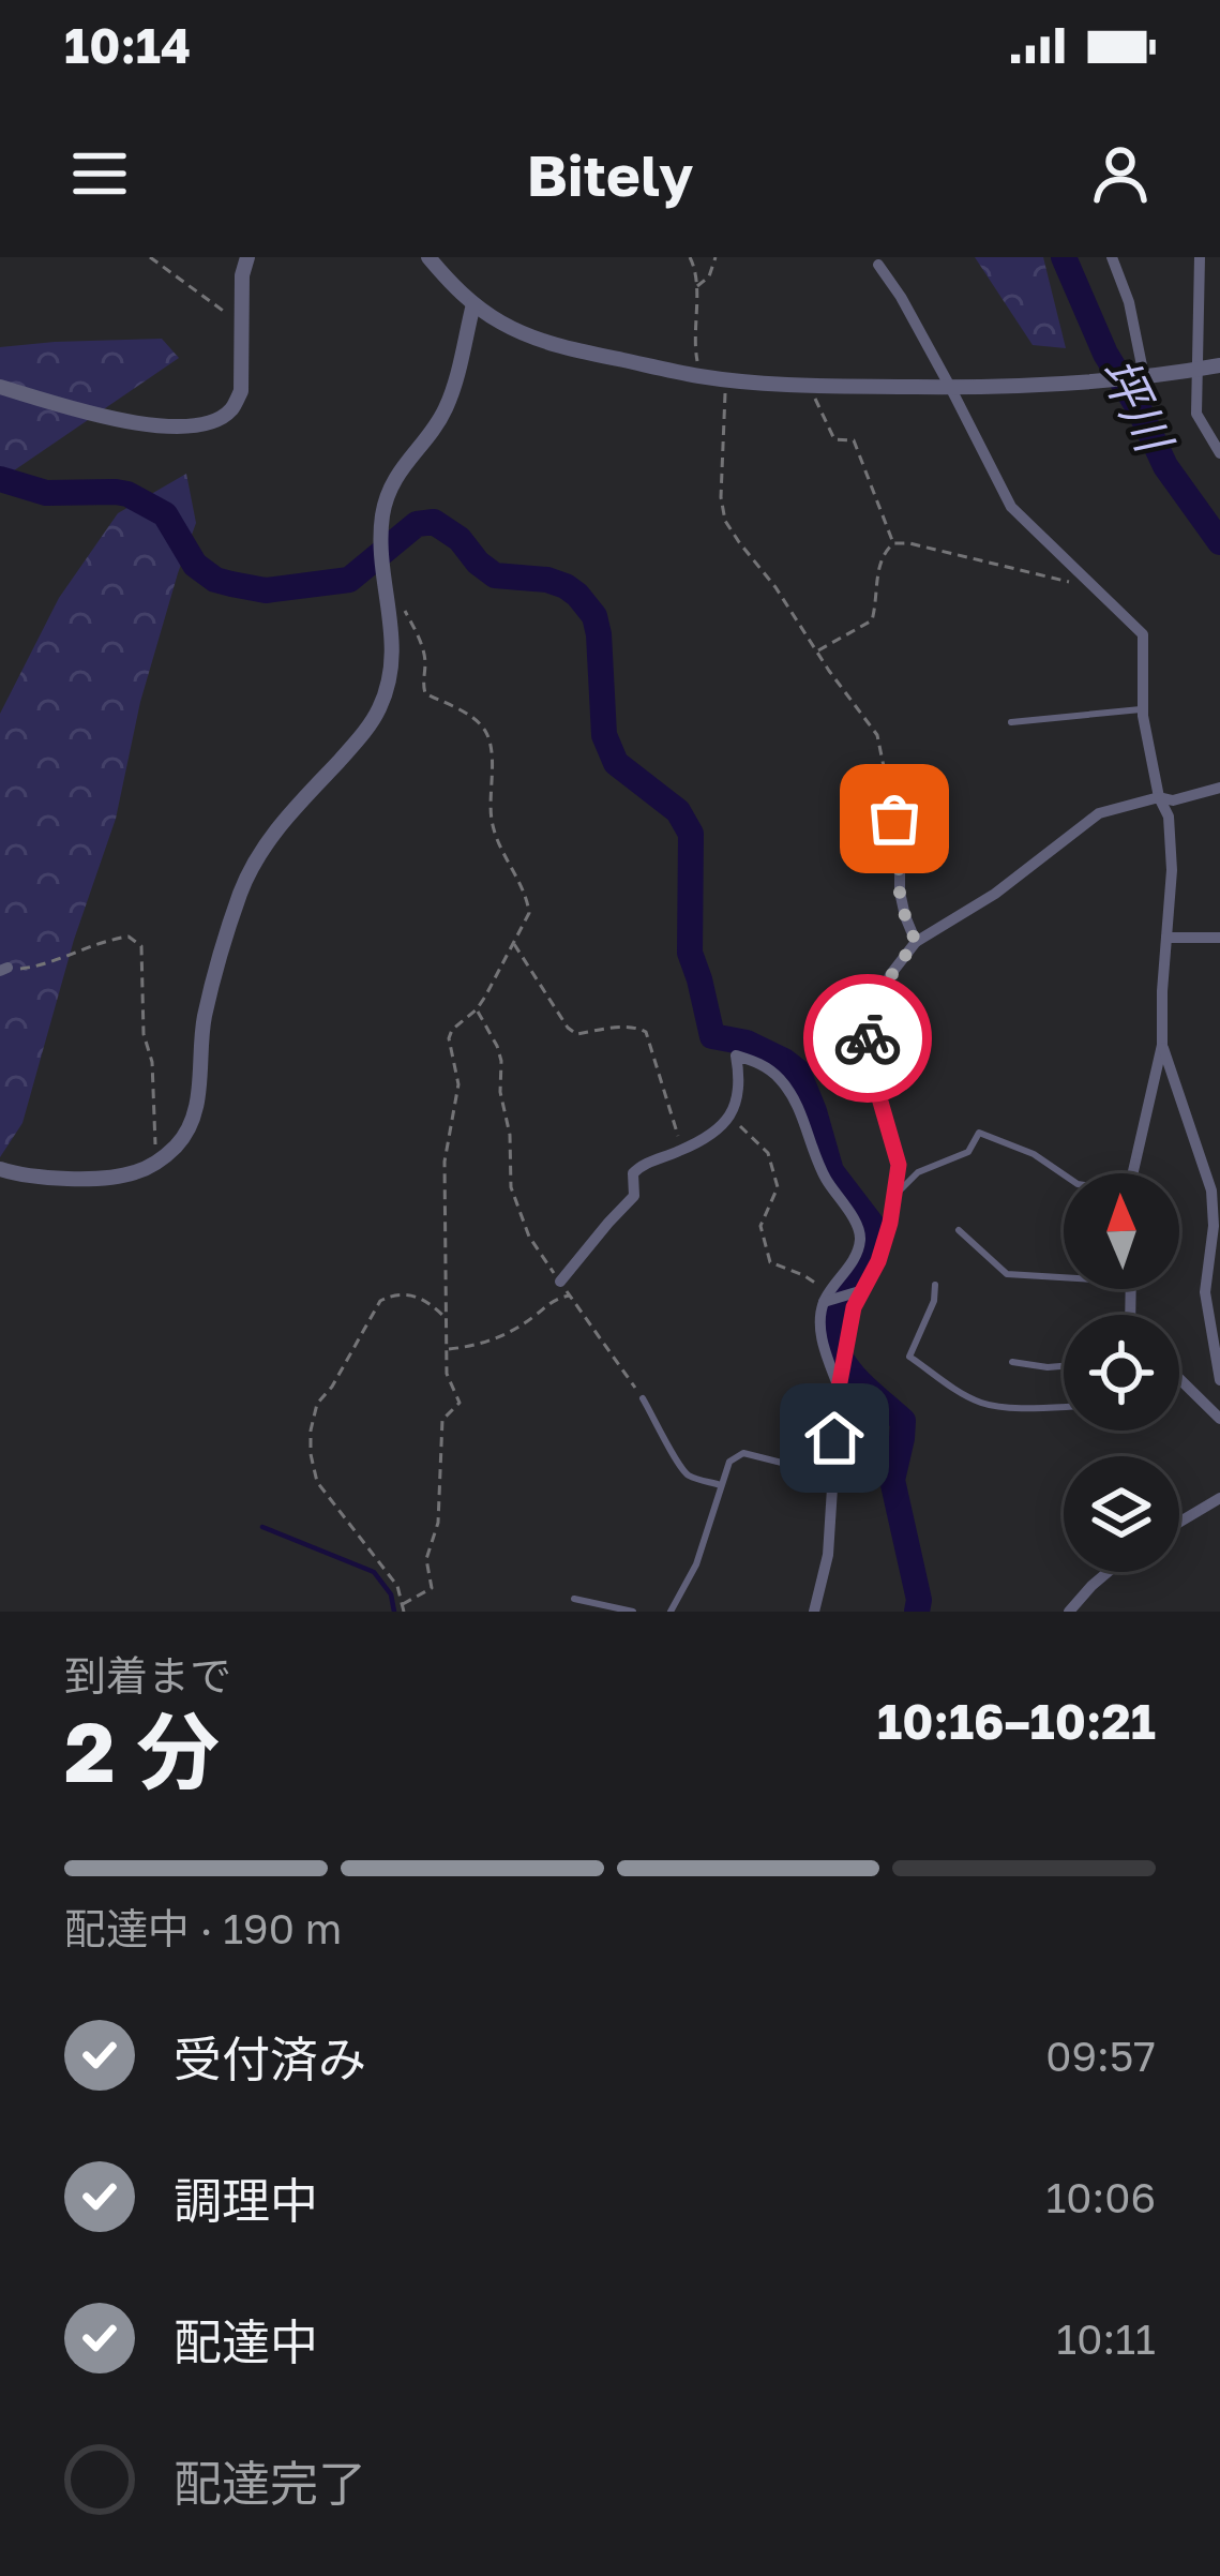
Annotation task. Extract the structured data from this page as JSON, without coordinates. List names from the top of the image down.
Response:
{
  "water": ["坪川"],
  "north": "top",
  "page": {
    "status": "10:14",
    "header": "Bitely",
    "heading": ["2 分", "到着まで", "10:16–10:21"],
    "bar": "配達中 · 190 m",
    "list": [
      ["受付済み", "09:57"],
      ["調理中", "10:06"],
      ["配達中", "10:11"],
      "配達完了"
    ]
  }
}
